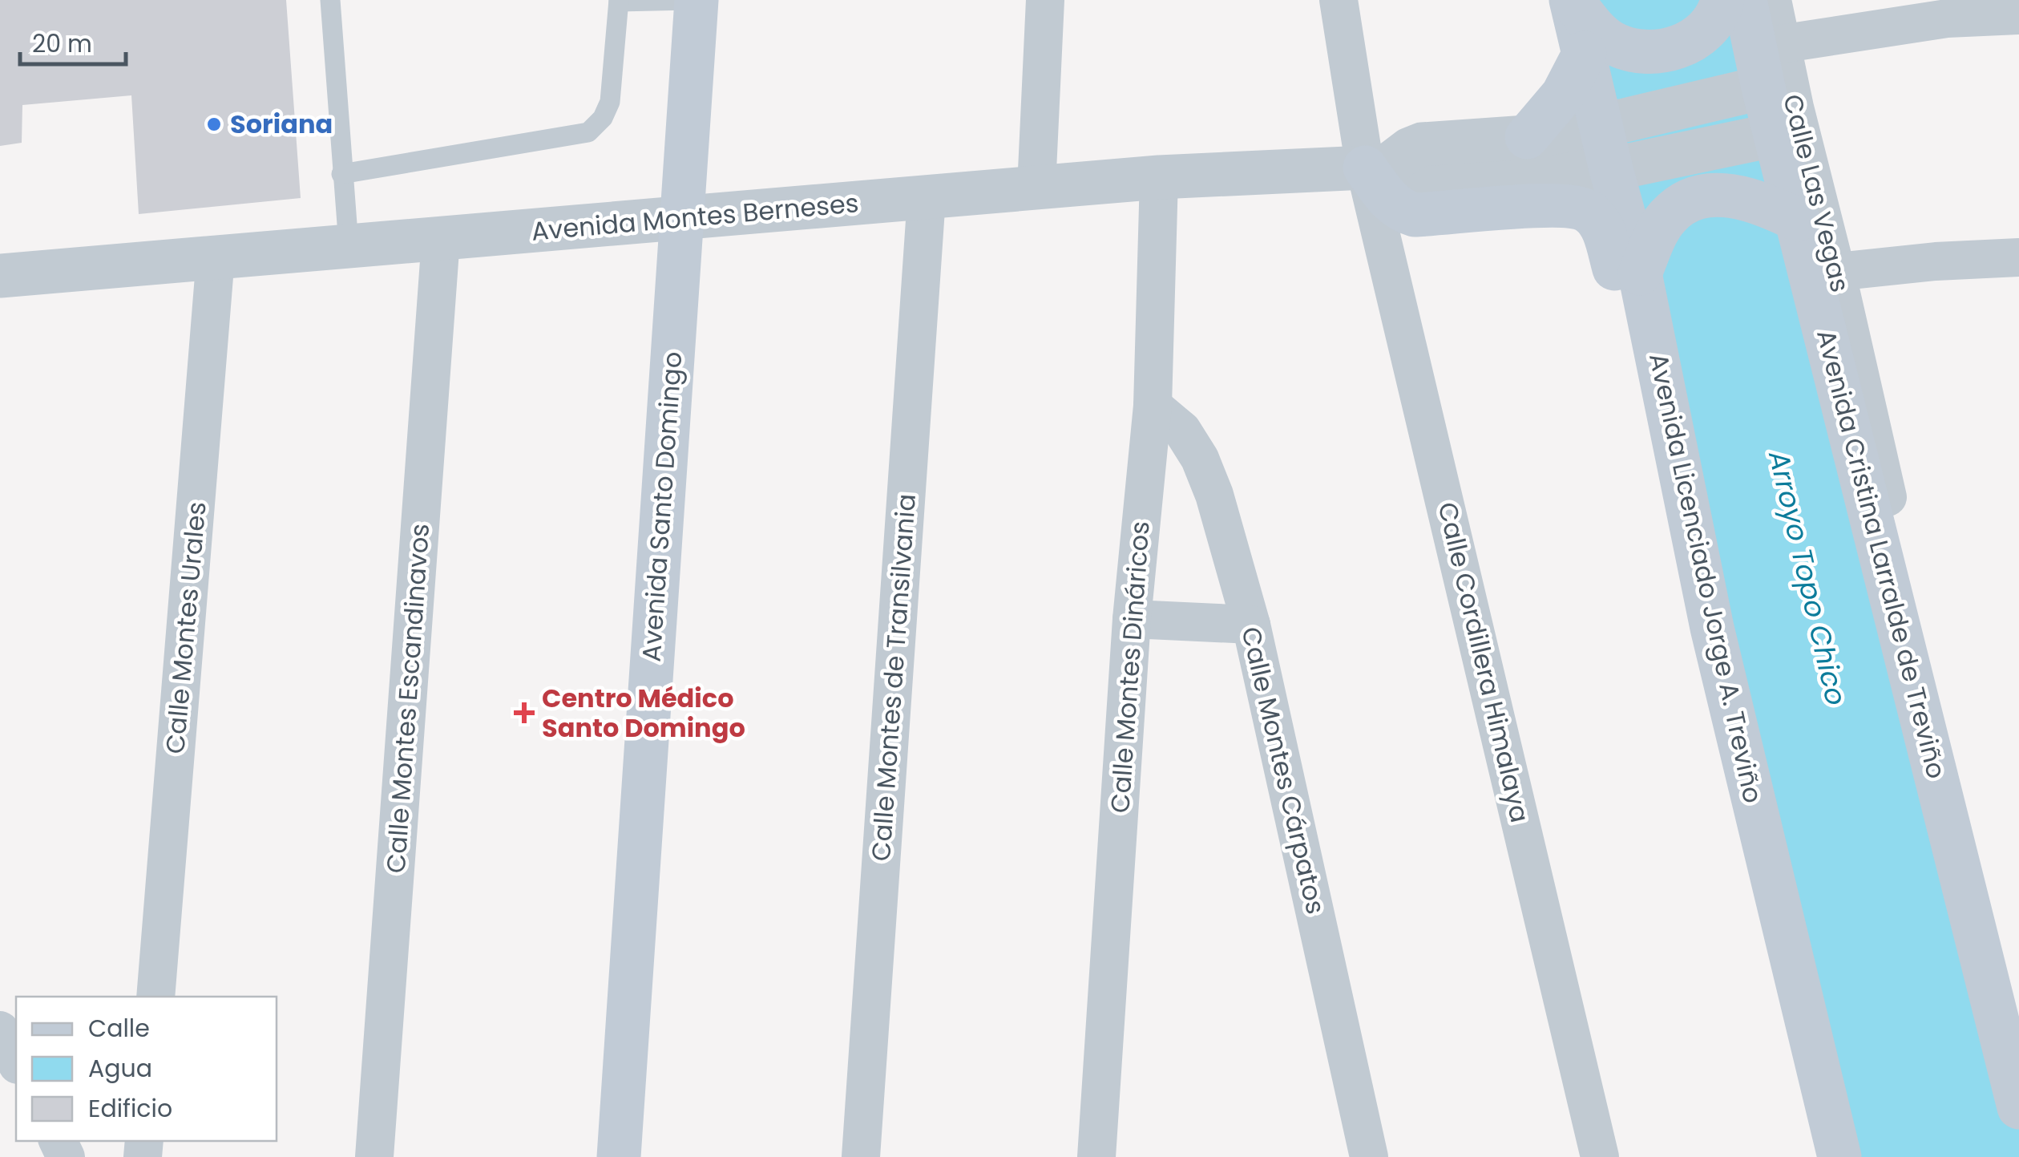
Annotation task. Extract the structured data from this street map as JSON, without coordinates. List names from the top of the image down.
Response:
{
  "streets": {
    "main road": ["Avenida Santo Domingo", "Avenida Cristina Larralde de Treviño", "Avenida Licenciado Jorge A. Treviño"],
    "street": [
      "Calle Las Vegas",
      "Avenida Montes Berneses",
      "Calle Montes Urales",
      "Calle Cordillera Himalaya",
      "Calle Montes Dináricos",
      "Calle Montes de Transilvania",
      "Calle Montes Escandinavos",
      "Calle Montes Cárpatos"
    ]
  },
  "crossings": [
    ["Calle Las Vegas", "Avenida Cristina Larralde de Treviño"],
    ["Avenida Montes Berneses", "Avenida Santo Domingo"],
    ["Avenida Montes Berneses", "Avenida Cristina Larralde de Treviño"],
    ["Avenida Montes Berneses", "Avenida Licenciado Jorge A. Treviño"],
    ["Avenida Montes Berneses", "Calle Montes Urales"],
    ["Avenida Montes Berneses", "Calle Cordillera Himalaya"],
    ["Avenida Montes Berneses", "Calle Montes Dináricos"],
    ["Avenida Montes Berneses", "Calle Montes de Transilvania"],
    ["Avenida Montes Berneses", "Calle Montes Escandinavos"],
    ["Calle Montes Dináricos", "Calle Montes Cárpatos"]
  ],
  "water": ["Arroyo Topo Chico"],
  "places": {
    "other": ["Soriana"],
    "health": ["Centro Médico Santo Domingo"]
  },
  "legend": ["Calle", "Agua", "Edificio"],
  "scale_bar": "20 m"
}
